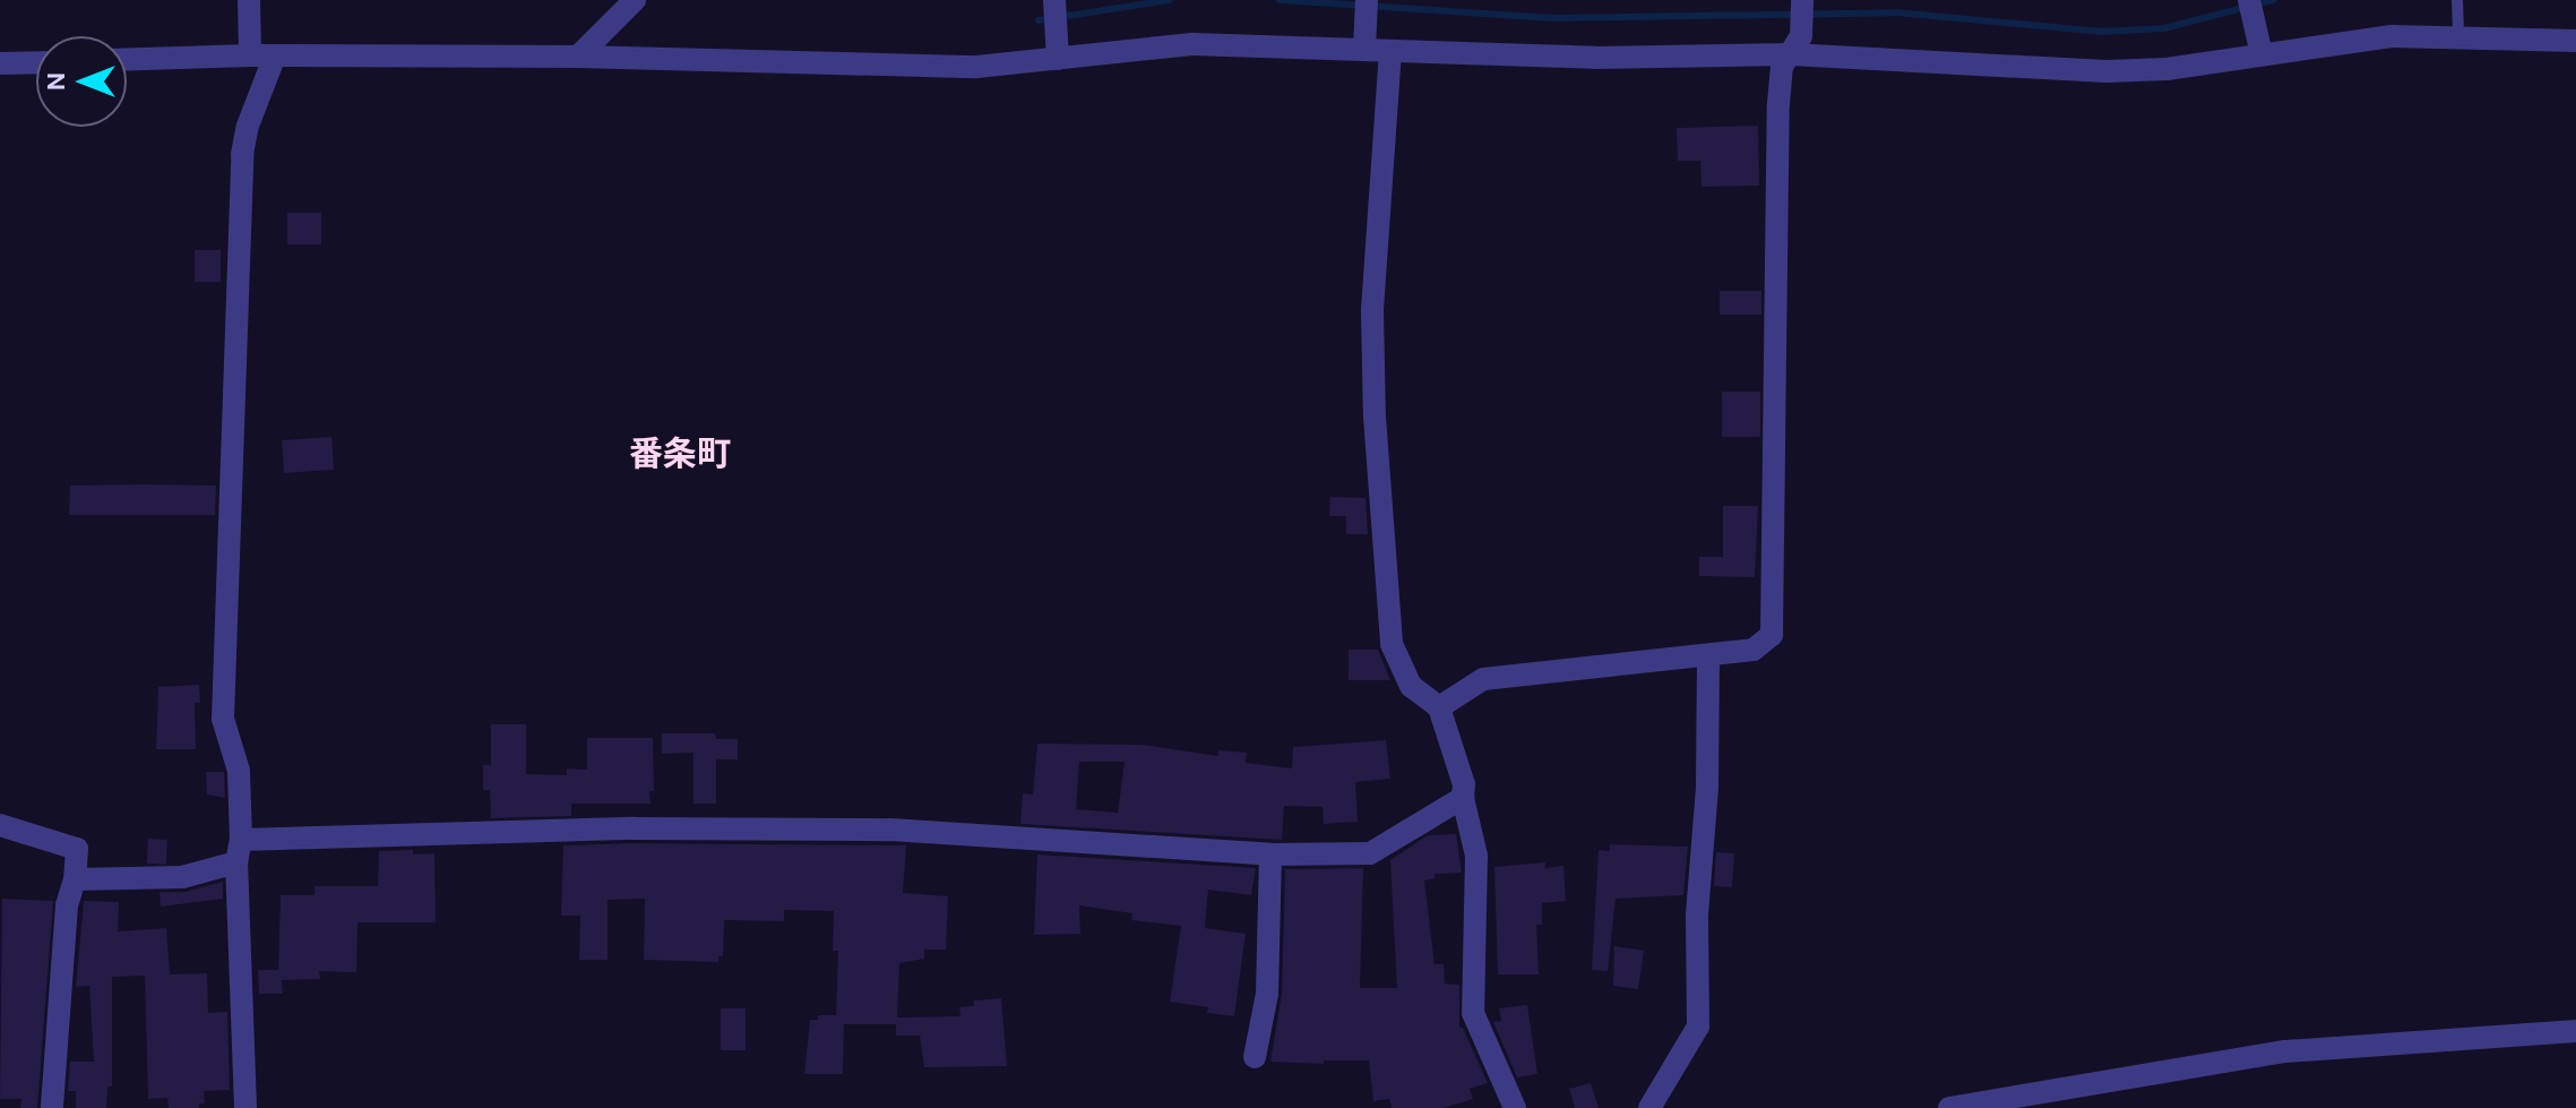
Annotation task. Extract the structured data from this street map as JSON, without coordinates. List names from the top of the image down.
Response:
{
  "districts": ["番条町"],
  "north": "left"
}
